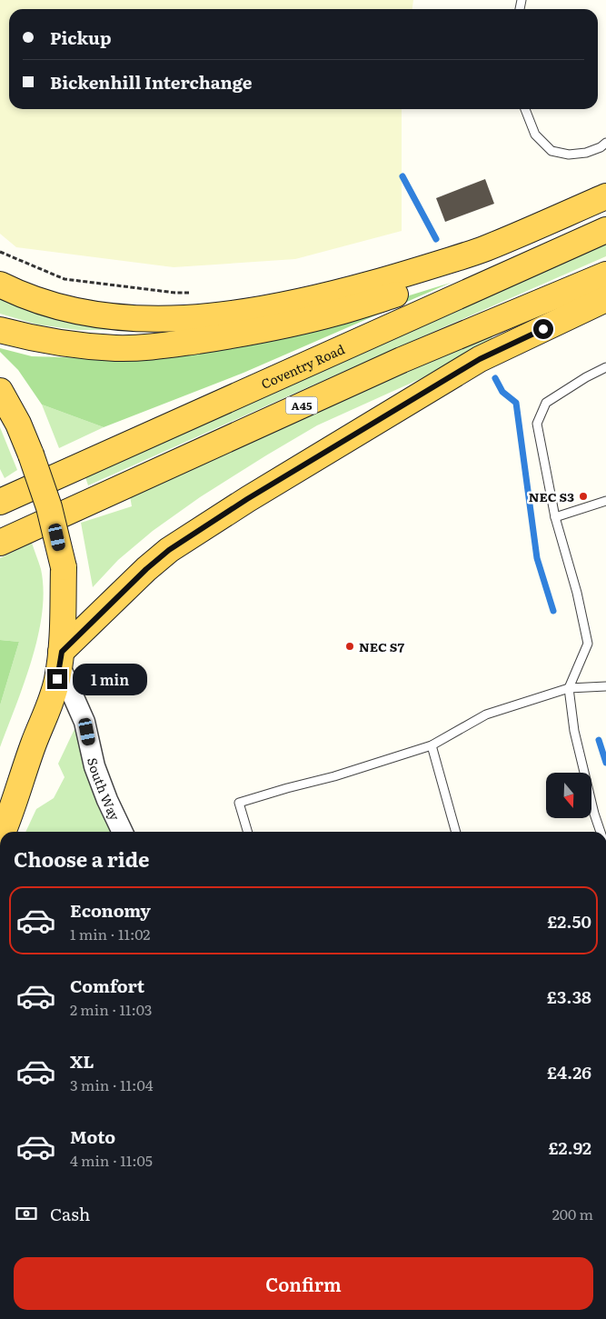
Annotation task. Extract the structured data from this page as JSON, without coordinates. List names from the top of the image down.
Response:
{
  "streets": {
    "highway": ["Coventry Road", "A45"],
    "street": ["South Way"]
  },
  "places": ["NEC S3", "NEC S7"],
  "north": "bottom",
  "page": {
    "banner": ["Pickup", "Bickenhill Interchange"],
    "bubble": "1 min",
    "heading": "Choose a ride",
    "list": [
      {
        "name": "Economy",
        "note": "1 min · 11:02",
        "value": "£2.50"
      },
      {
        "name": "Comfort",
        "note": "2 min · 11:03",
        "value": "£3.38"
      },
      {
        "name": "XL",
        "note": "3 min · 11:04",
        "value": "£4.26"
      },
      {
        "name": "Moto",
        "note": "4 min · 11:05",
        "value": "£2.92"
      }
    ],
    "pay": ["Cash", "200 m"],
    "buttons": "Confirm"
  }
}
